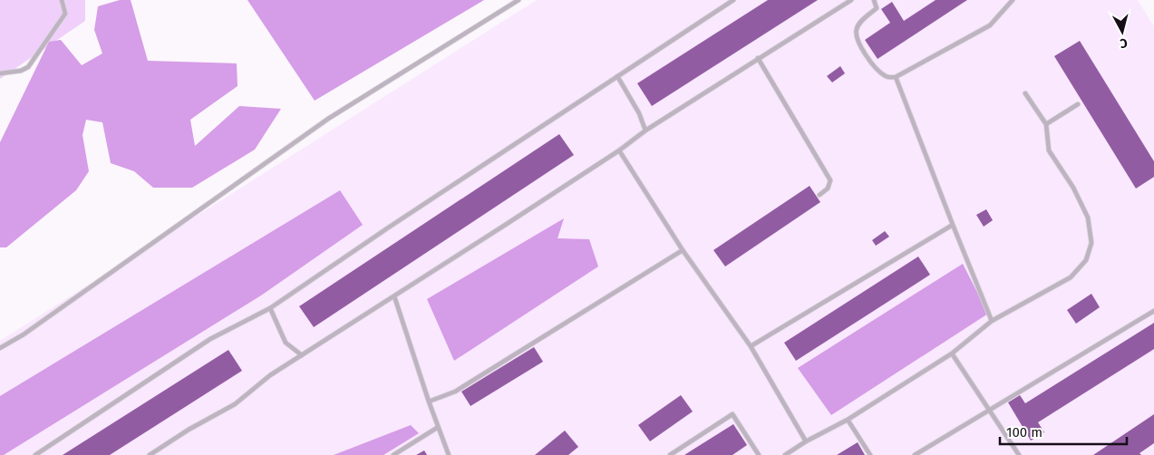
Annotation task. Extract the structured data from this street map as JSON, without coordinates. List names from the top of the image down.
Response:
{
  "scale_bar": "100 m",
  "north": "bottom"
}
